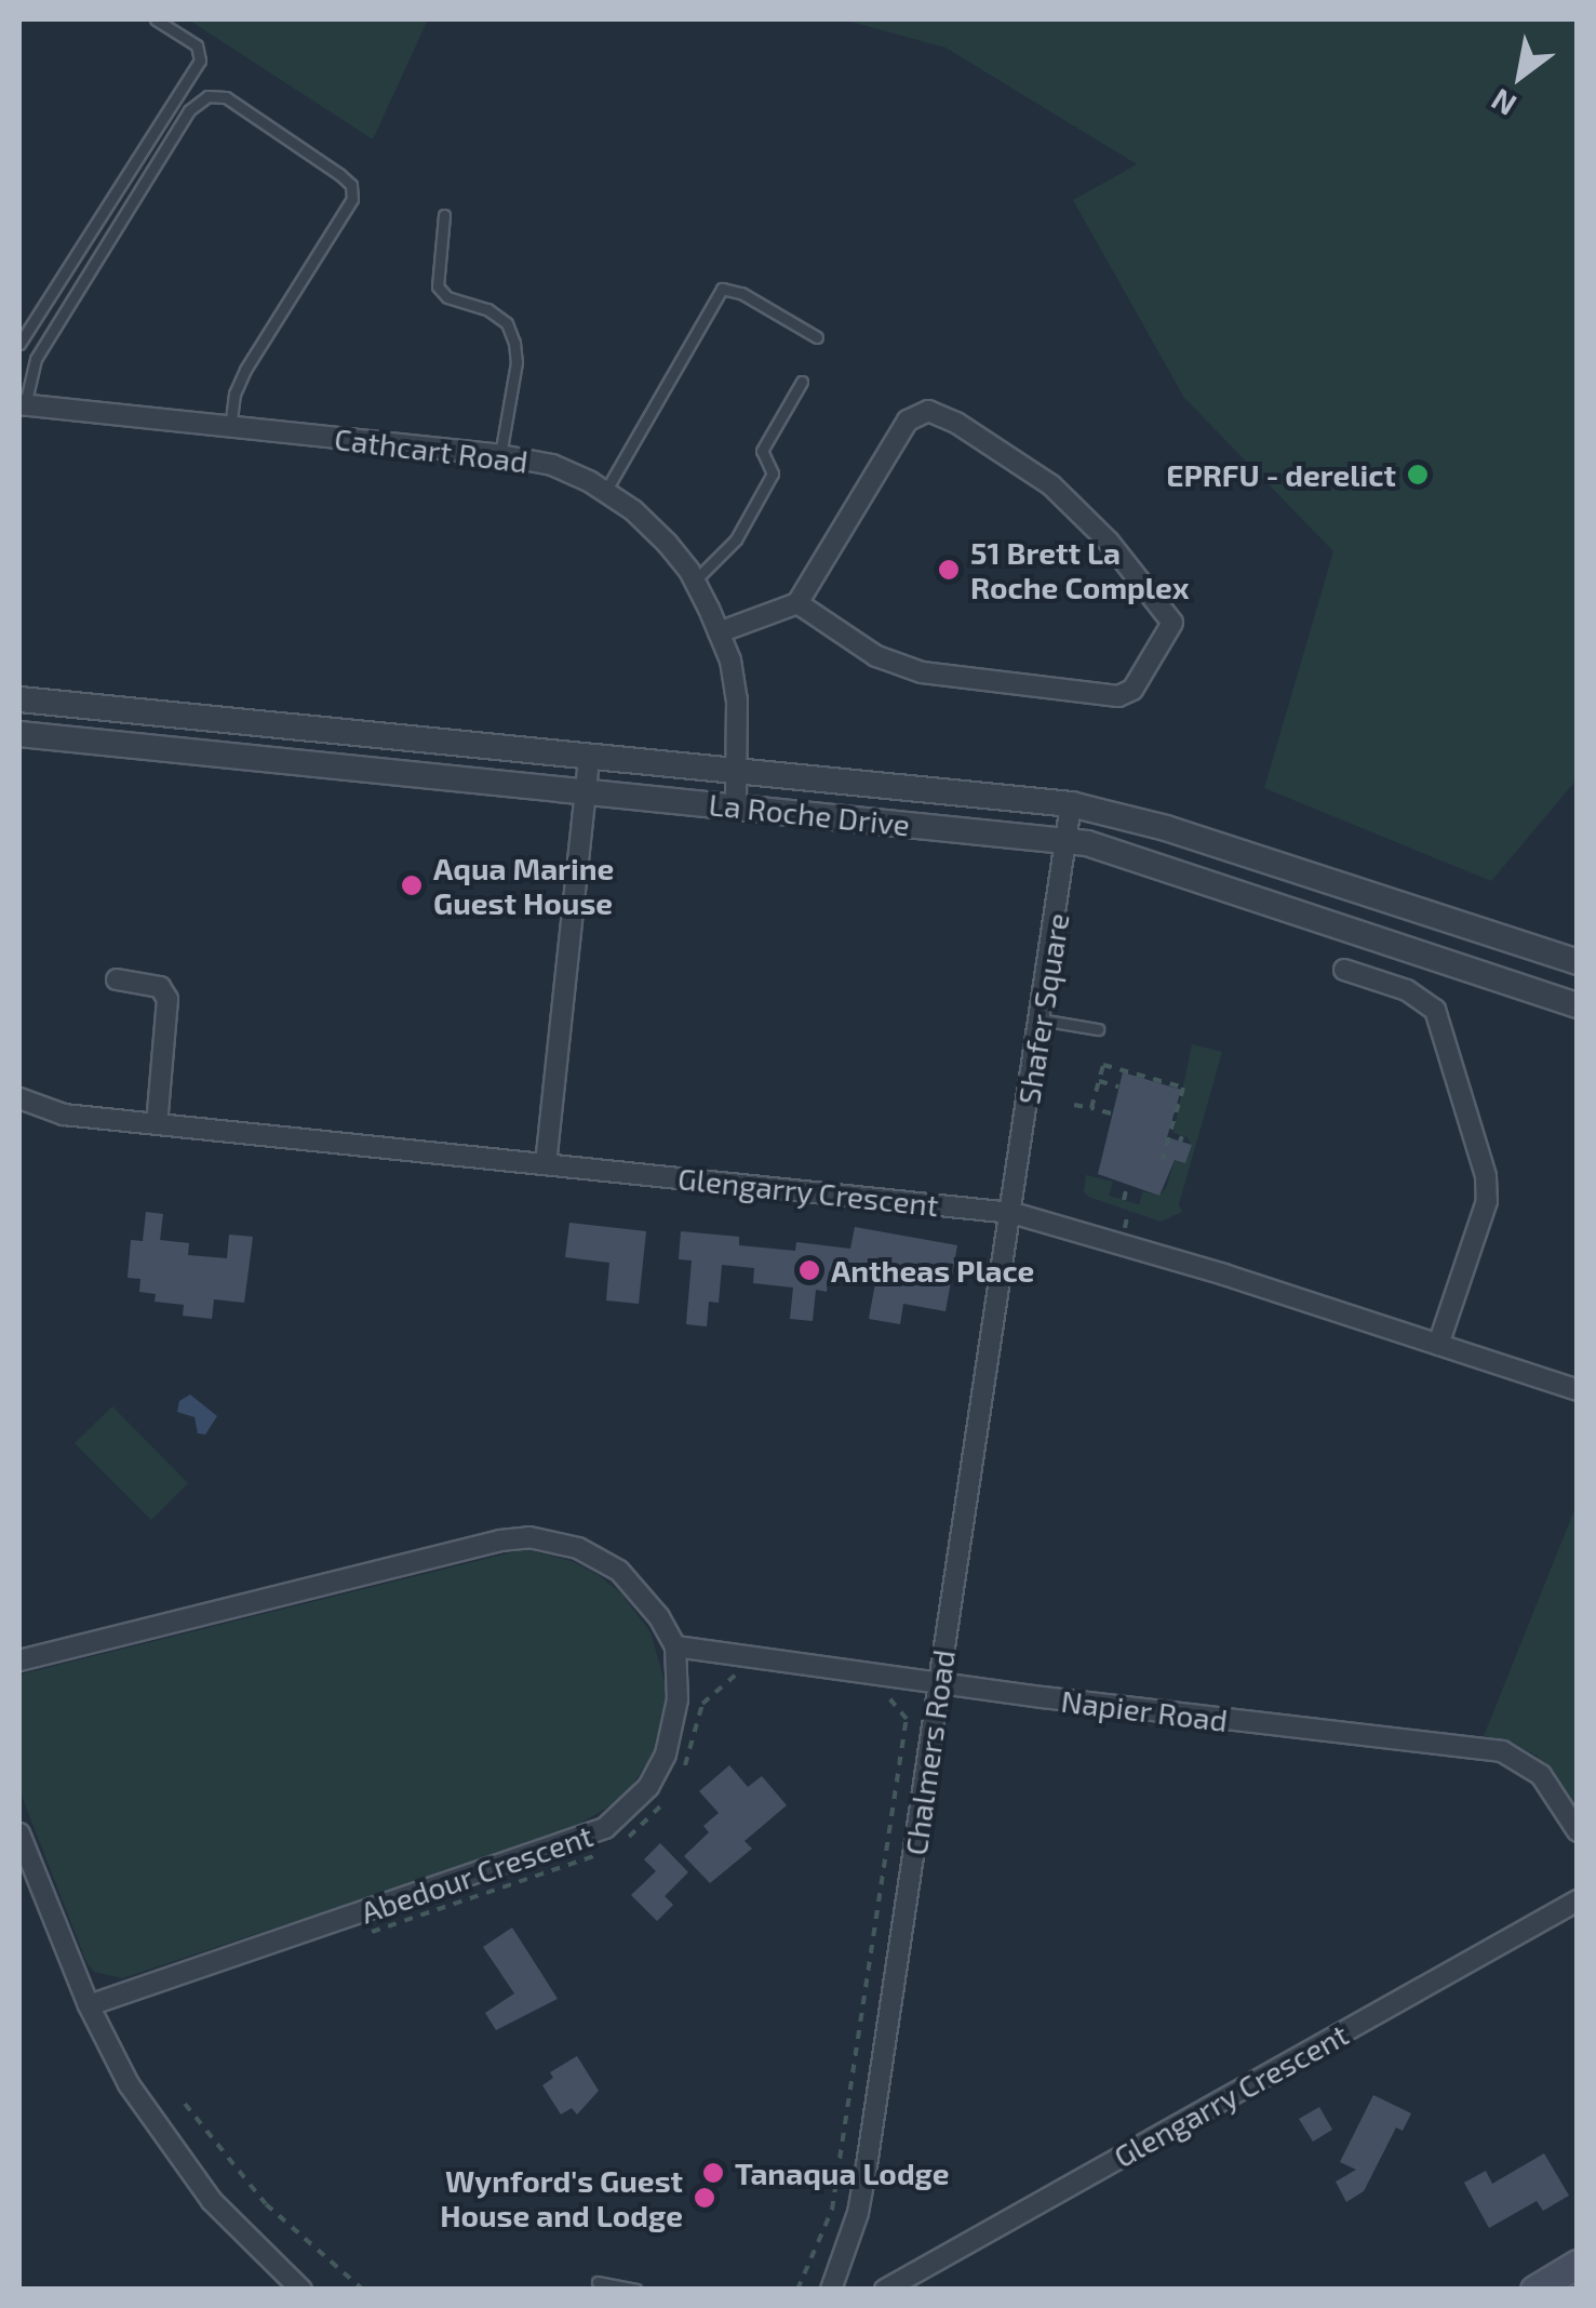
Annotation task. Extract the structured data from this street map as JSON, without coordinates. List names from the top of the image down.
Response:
{
  "streets": {
    "street": [
      "Cathcart Road",
      "La Roche Drive",
      "Shafer Square",
      "Glengarry Crescent",
      "Napier Road",
      "Chalmers Road",
      "Abedour Crescent"
    ]
  },
  "crossings": [
    ["Cathcart Road", "La Roche Drive"],
    ["La Roche Drive", "Shafer Square"],
    ["Shafer Square", "Glengarry Crescent"],
    ["Shafer Square", "Chalmers Road"],
    ["Glengarry Crescent", "Chalmers Road"],
    ["Napier Road", "Chalmers Road"],
    ["Napier Road", "Abedour Crescent"]
  ],
  "places": [
    "EPRFU - derelict",
    "51 Brett La Roche Complex",
    "Aqua Marine Guest House",
    "Antheas Place",
    "Tanaqua Lodge",
    "Wynford's Guest House and Lodge"
  ],
  "north": "bottom left"
}
